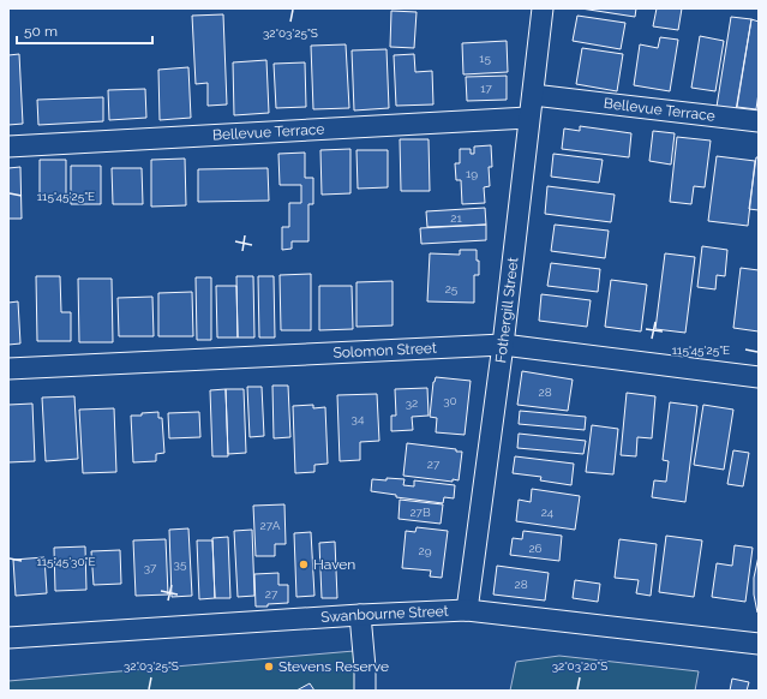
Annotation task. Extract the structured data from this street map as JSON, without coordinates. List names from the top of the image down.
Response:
{
  "streets": {
    "street": [
      "Bellevue Terrace",
      "Fothergill Street",
      "Solomon Street",
      "Swanbourne Street"
    ]
  },
  "crossings": [
    ["Bellevue Terrace", "Fothergill Street"],
    ["Fothergill Street", "Solomon Street"],
    ["Fothergill Street", "Swanbourne Street"]
  ],
  "places": ["Haven", "Stevens Reserve"],
  "house_numbers": [
    "15",
    "17",
    "19",
    "21",
    "25",
    "28",
    "30",
    "32",
    "34",
    "27",
    "27B",
    "24",
    "27A",
    "26",
    "29",
    "35",
    "37",
    "28",
    "27"
  ],
  "scale_bar": "50 m",
  "coordinates": [
    "32°03'25\"S",
    "115°45'25\"E",
    "115°45'30\"E",
    "32°03'20\"S"
  ]
}
